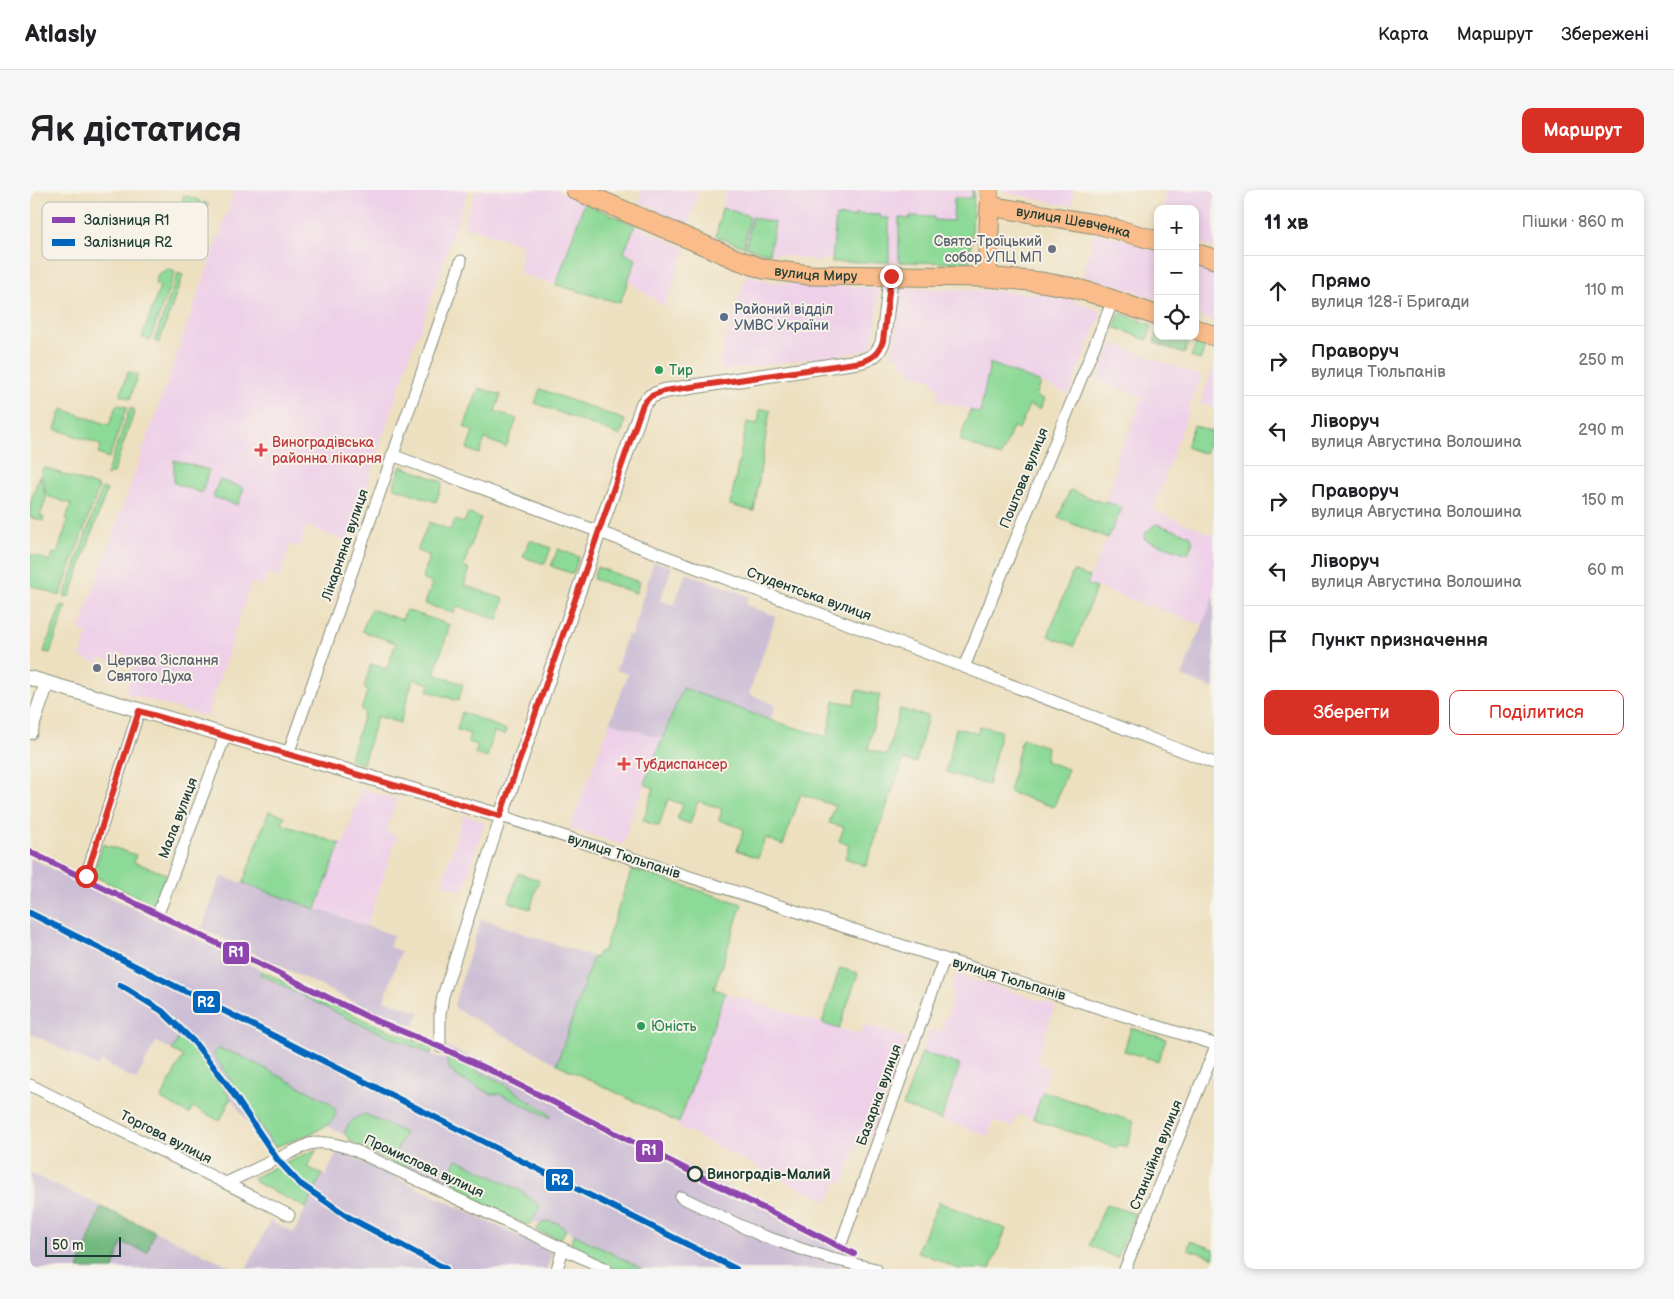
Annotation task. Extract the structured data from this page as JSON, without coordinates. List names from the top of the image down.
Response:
{
  "streets": {
    "highway": ["вулиця Шевченка", "вулиця Миру"],
    "street": [
      "Поштова вулиця",
      "Лікарняна вулиця",
      "Студентська вулиця",
      "Мала вулиця",
      "вулиця Тюльпанів",
      "Базарна вулиця",
      "Торгова вулиця",
      "Станційна вулиця",
      "Промислова вулиця"
    ]
  },
  "crossings": [
    ["вулиця Миру", "Поштова вулиця"],
    ["Поштова вулиця", "Студентська вулиця"],
    ["Лікарняна вулиця", "Студентська вулиця"],
    ["Лікарняна вулиця", "вулиця Тюльпанів"],
    ["Мала вулиця", "вулиця Тюльпанів"],
    ["вулиця Тюльпанів", "Базарна вулиця"],
    ["Торгова вулиця", "Промислова вулиця"]
  ],
  "places": {
    "other": [
      "Свято-Троїцький собор УПЦ МП",
      "Районий відділ УМВС України",
      "Тир",
      "Церква Зіслання Святого Духа",
      "Юність",
      "Виноградів-Малий"
    ],
    "health": ["Виноградівська районна лікарня", "Тубдиспансер"]
  },
  "lines": ["rail line R1", "rail line R2"],
  "legend": ["Залізниця R1", "Залізниця R2"],
  "scale_bar": "50 m",
  "page": {
    "header": "Atlasly",
    "nav": ["Карта", "Маршрут", "Збережені"],
    "buttons": [
      "Маршрут",
      ["Зберегти", "Поділитися"]
    ],
    "title": "Як дістатися",
    "heading": ["11 хв", "Пішки · 860 m"],
    "map_buttons": ["+", "−"],
    "list": [
      ["Прямо", "вулиця 128-ї Бригади", "110 m"],
      ["Праворуч", "вулиця Тюльпанів", "250 m"],
      ["Ліворуч", "вулиця Августина Волошина", "290 m"],
      ["Праворуч", "вулиця Августина Волошина", "150 m"],
      ["Ліворуч", "вулиця Августина Волошина", "60 m"],
      "Пункт призначення"
    ],
    "scale": "50 m"
  }
}
